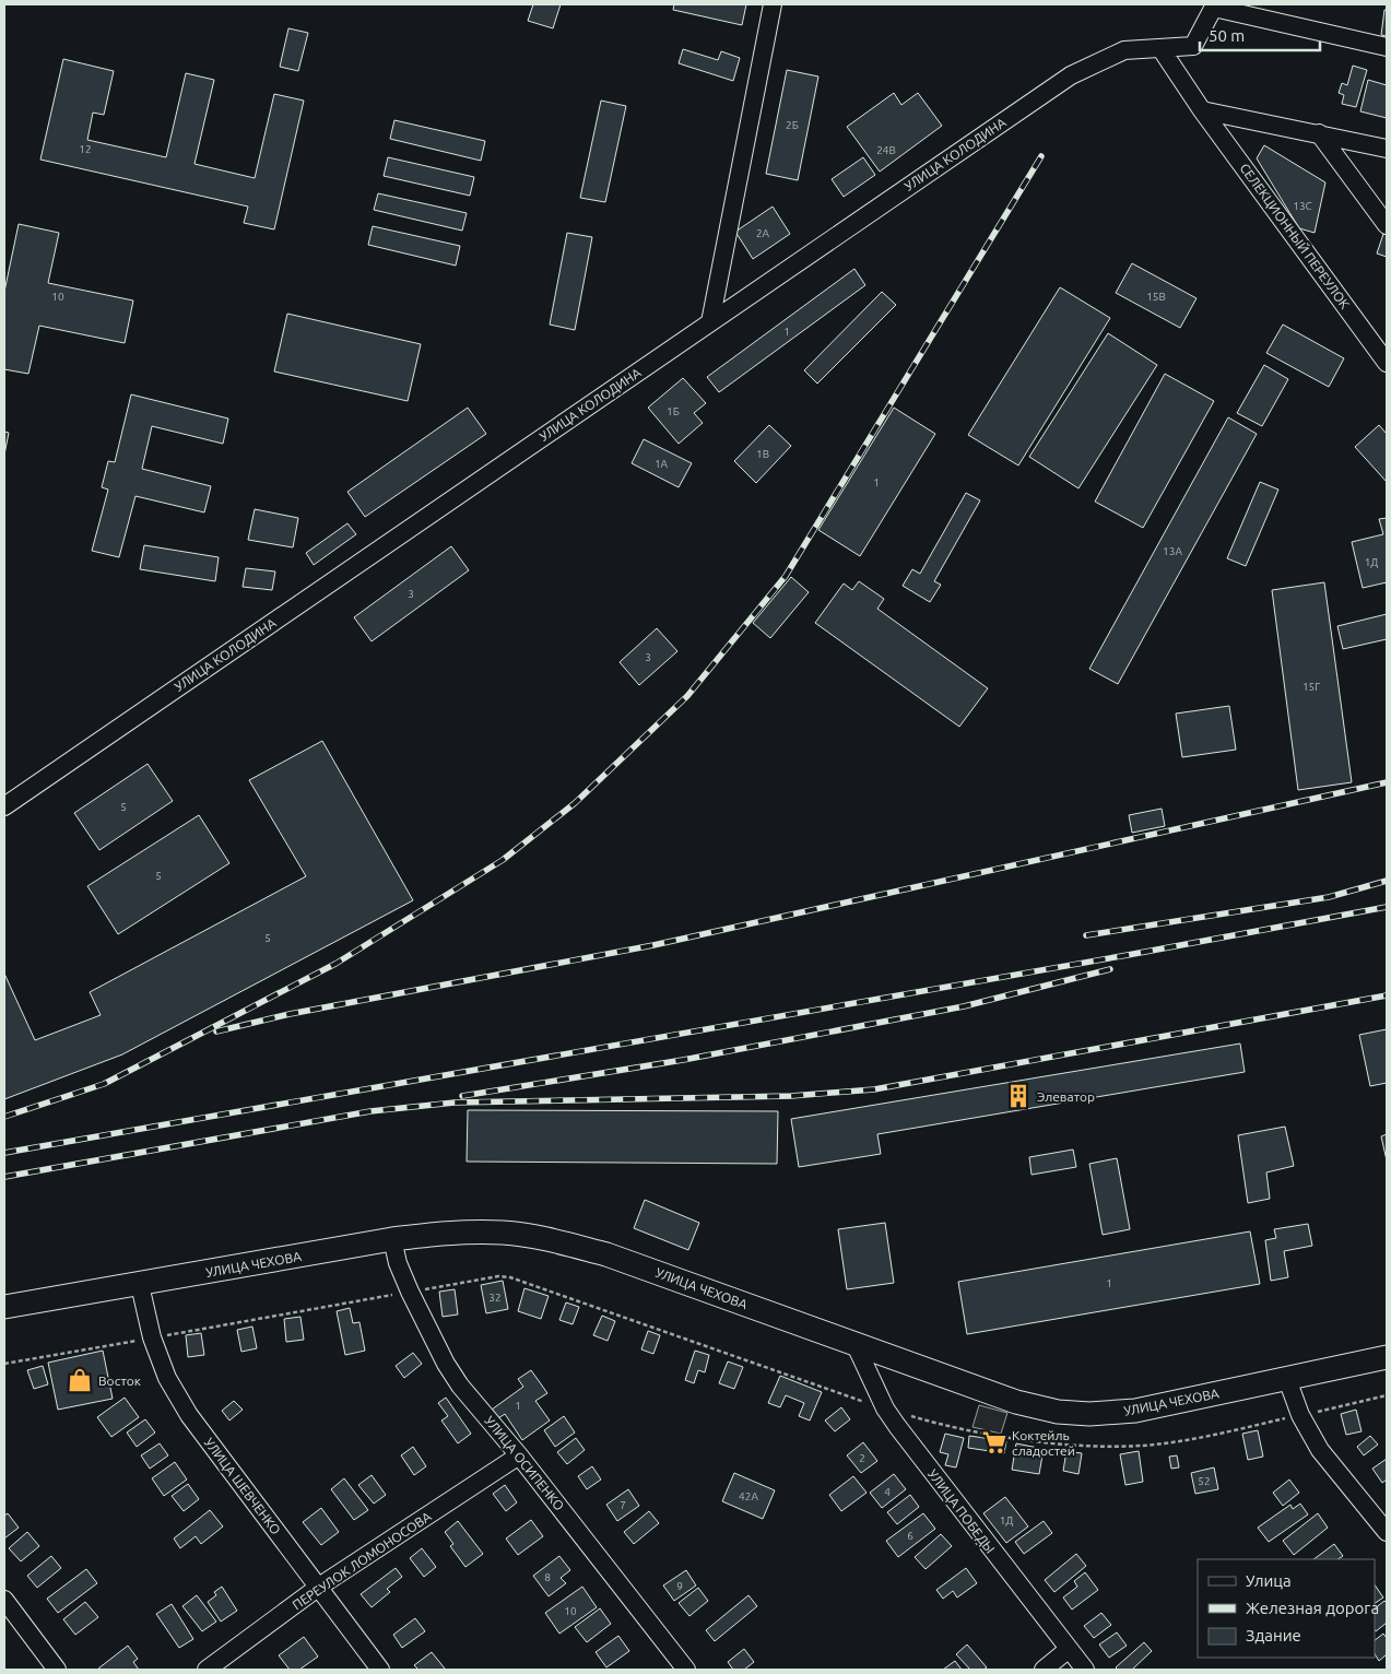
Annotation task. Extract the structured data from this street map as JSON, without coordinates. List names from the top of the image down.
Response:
{
  "streets": {
    "main road": ["УЛИЦА ЧЕХОВА"],
    "street": [
      "УЛИЦА КОЛОДИНА",
      "СЕЛЕКЦИОННЫЙ ПЕРЕУЛОК",
      "УЛИЦА ОСИПЕНКО",
      "УЛИЦА ШЕВЧЕНКО",
      "УЛИЦА ПОБЕДЫ",
      "ПЕРЕУЛОК ЛОМОНОСОВА"
    ]
  },
  "crossings": [
    ["УЛИЦА КОЛОДИНА", "СЕЛЕКЦИОННЫЙ ПЕРЕУЛОК"],
    ["УЛИЦА ЧЕХОВА", "УЛИЦА ОСИПЕНКО"],
    ["УЛИЦА ЧЕХОВА", "УЛИЦА ШЕВЧЕНКО"],
    ["УЛИЦА ЧЕХОВА", "УЛИЦА ПОБЕДЫ"],
    ["УЛИЦА ОСИПЕНКО", "ПЕРЕУЛОК ЛОМОНОСОВА"],
    ["УЛИЦА ШЕВЧЕНКО", "ПЕРЕУЛОК ЛОМОНОСОВА"]
  ],
  "places": {
    "building": ["Элеватор"],
    "shop": ["Восток"],
    "supermarket": ["Коктейль сладостей"]
  },
  "house_numbers": [
    "2Б",
    "12",
    "24В",
    "13С",
    "2А",
    "10",
    "15В",
    "1",
    "1Б",
    "1В",
    "1А",
    "1",
    "13А",
    "1Д",
    "3",
    "3",
    "15Г",
    "5",
    "5",
    "5",
    "1",
    "32",
    "1",
    "2",
    "52",
    "4",
    "42А",
    "7",
    "1Д",
    "6",
    "8",
    "9",
    "10"
  ],
  "legend": ["Улица", "Железная дорога", "Здание"],
  "scale_bar": "50 m"
}
